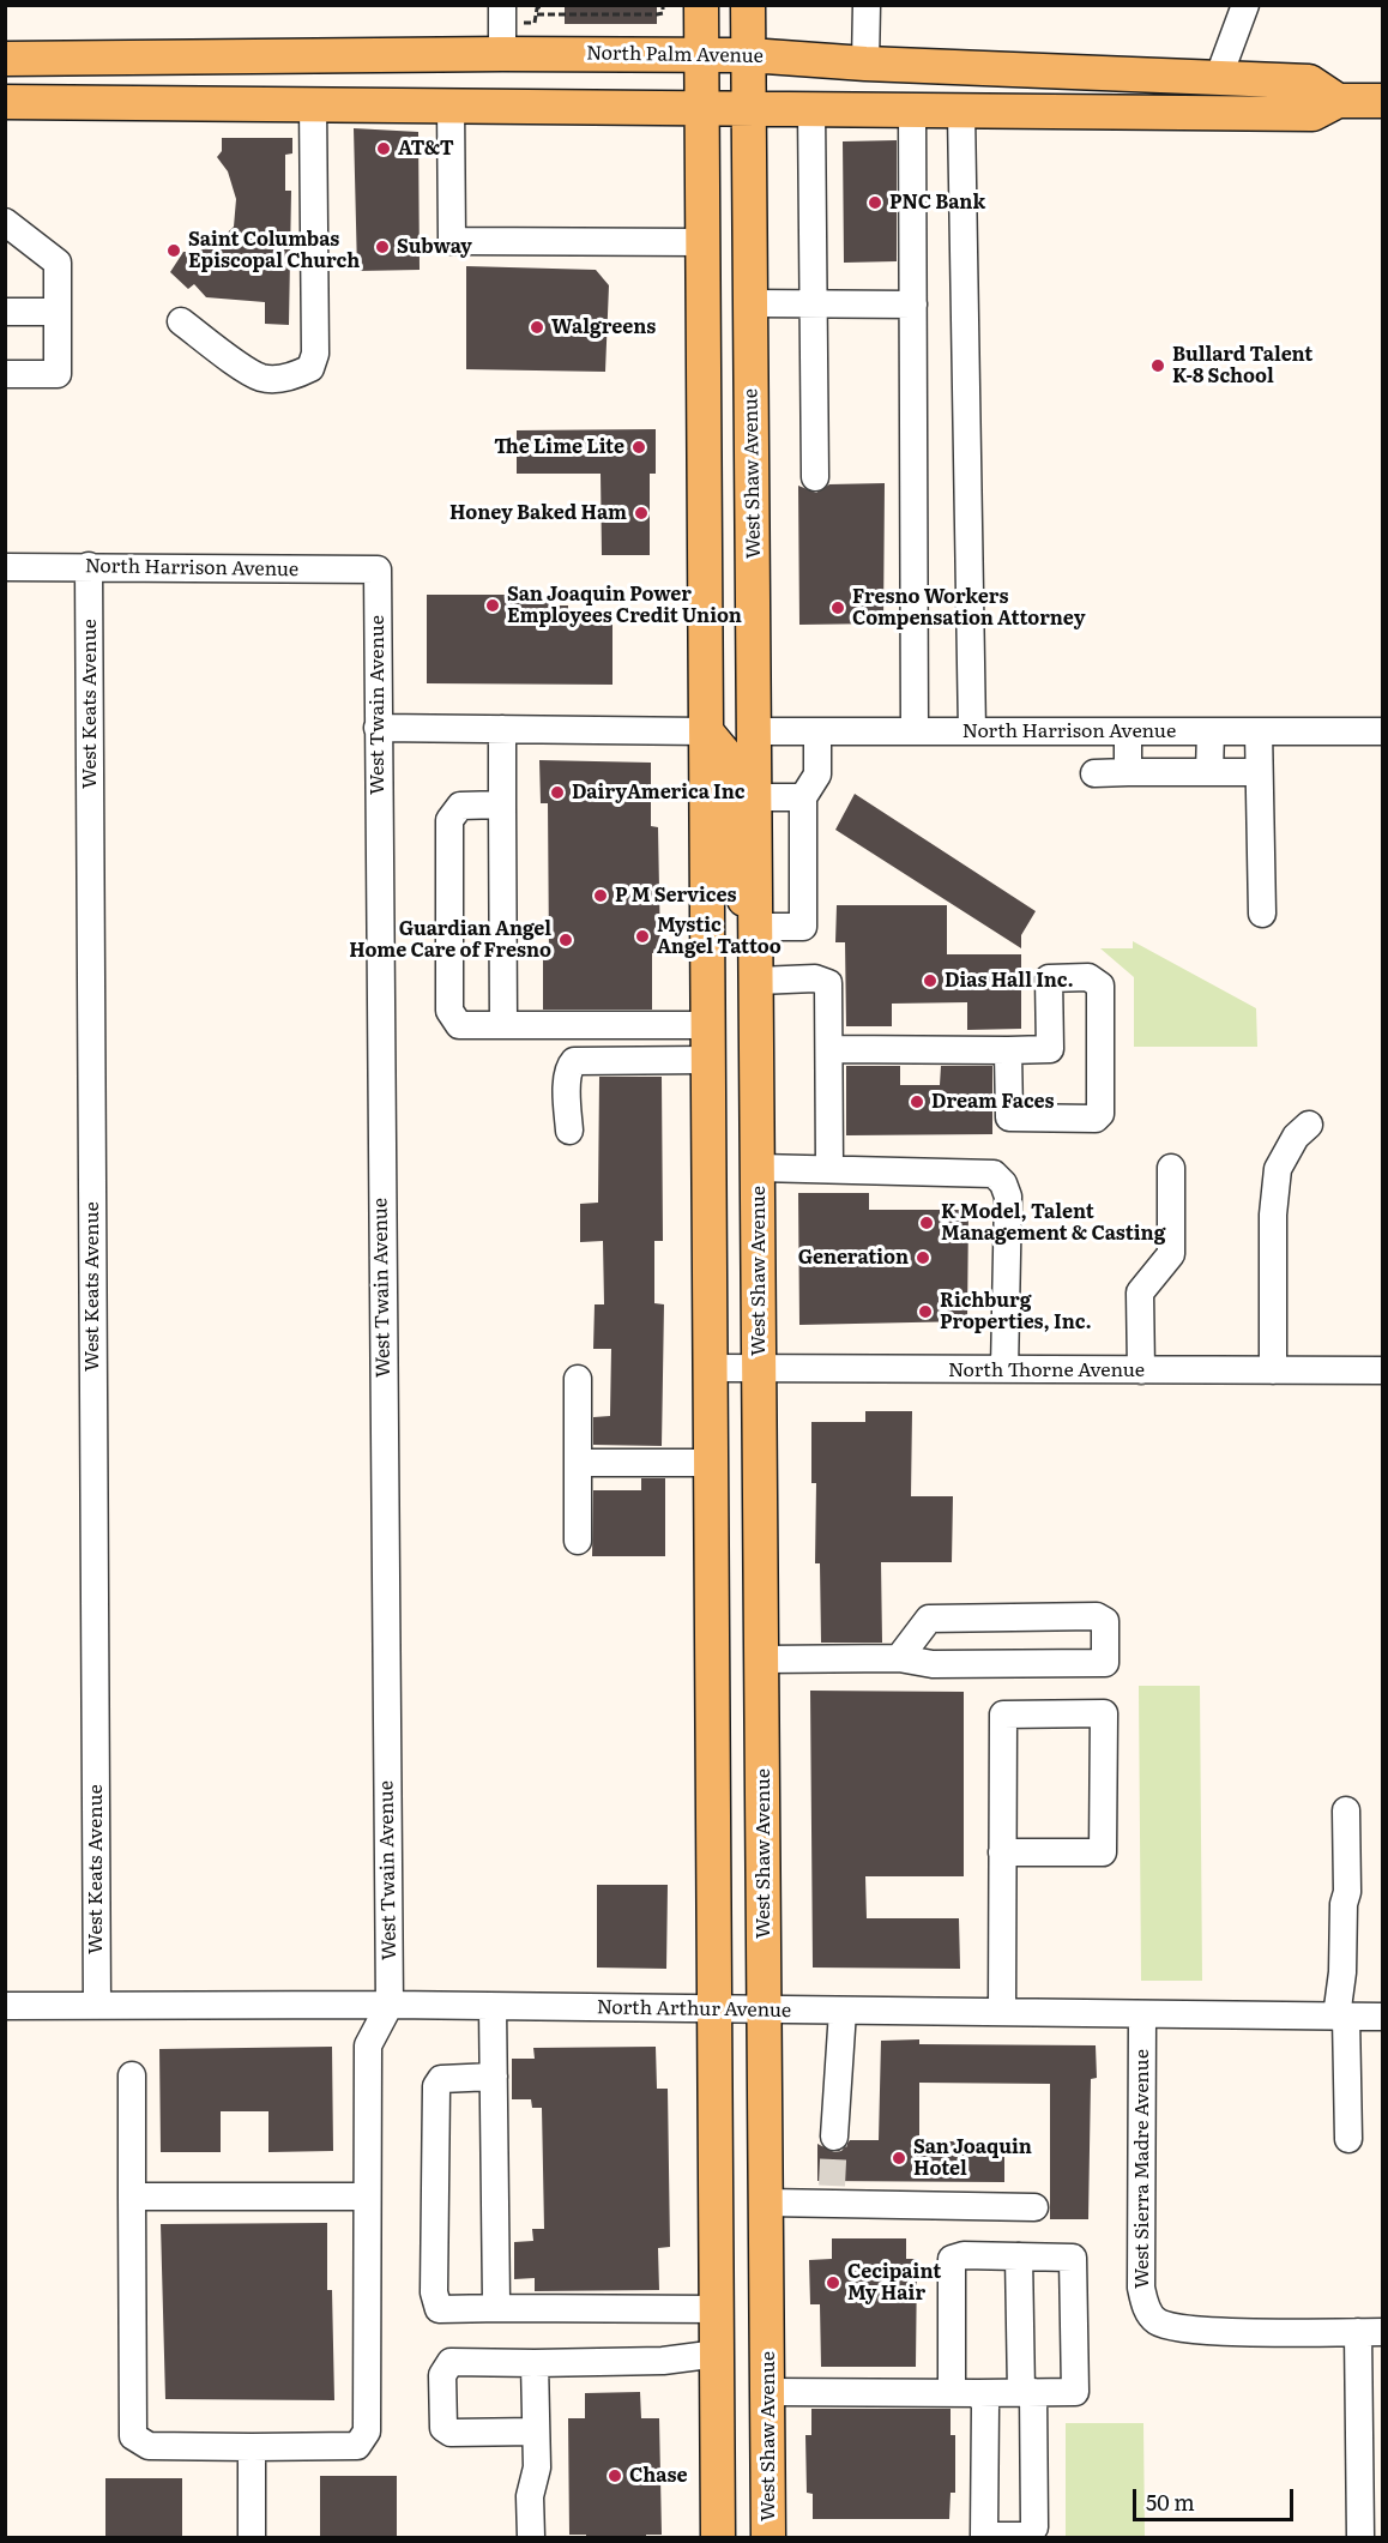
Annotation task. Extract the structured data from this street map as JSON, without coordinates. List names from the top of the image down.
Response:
{
  "streets": {
    "main road": ["North Palm Avenue", "West Shaw Avenue"],
    "street": [
      "North Harrison Avenue",
      "West Keats Avenue",
      "West Twain Avenue",
      "North Thorne Avenue",
      "North Arthur Avenue",
      "West Sierra Madre Avenue"
    ]
  },
  "crossings": [
    ["North Palm Avenue", "West Shaw Avenue"],
    ["West Shaw Avenue", "North Harrison Avenue"],
    ["West Shaw Avenue", "North Thorne Avenue"],
    ["West Shaw Avenue", "North Arthur Avenue"],
    ["North Harrison Avenue", "West Keats Avenue"],
    ["North Harrison Avenue", "West Twain Avenue"],
    ["West Keats Avenue", "North Arthur Avenue"],
    ["West Twain Avenue", "North Arthur Avenue"],
    ["North Arthur Avenue", "West Sierra Madre Avenue"]
  ],
  "places": [
    "AT&T",
    "PNC Bank",
    "Subway",
    "Saint Columbas Episcopal Church",
    "Walgreens",
    "Bullard Talent K-8 School",
    "The Lime Lite",
    "Honey Baked Ham",
    "San Joaquin Power Employees Credit Union",
    "Fresno Workers Compensation Attorney",
    "DairyAmerica Inc",
    "P M Services",
    "Mystic Angel Tattoo",
    "Guardian Angel Home Care of Fresno",
    "Dias Hall Inc.",
    "Dream Faces",
    "K Model, Talent Management & Casting",
    "Generation",
    "Richburg Properties, Inc.",
    "San Joaquin Hotel",
    "Cecipaint My Hair",
    "Chase"
  ],
  "scale_bar": "50 m"
}
